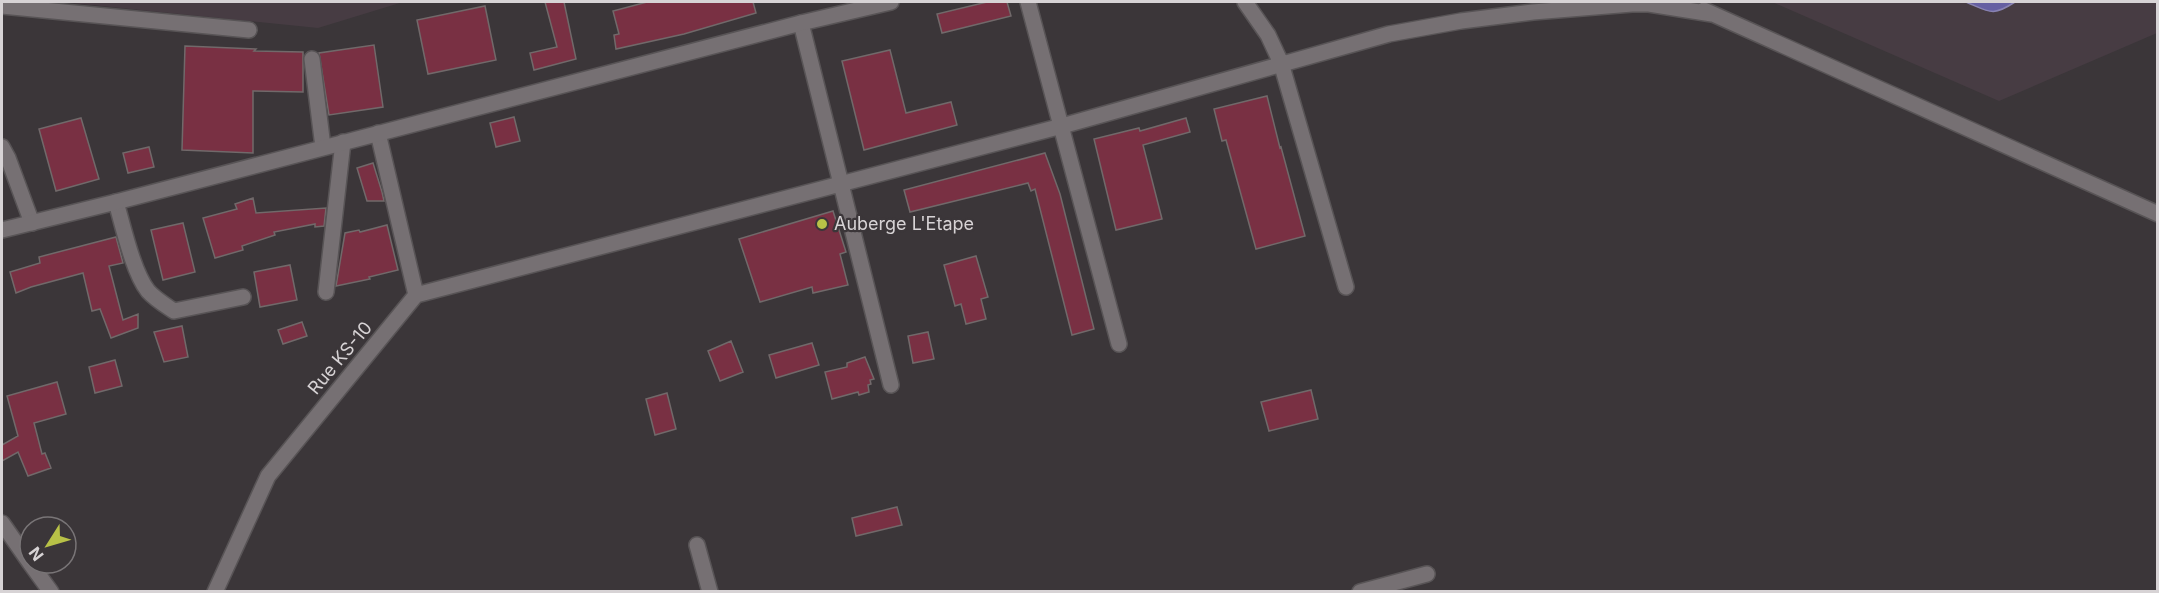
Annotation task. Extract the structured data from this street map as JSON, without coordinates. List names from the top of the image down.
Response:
{
  "streets": {
    "street": ["Rue KS-10"]
  },
  "places": ["Auberge L'Etape"],
  "north": "bottom left"
}
